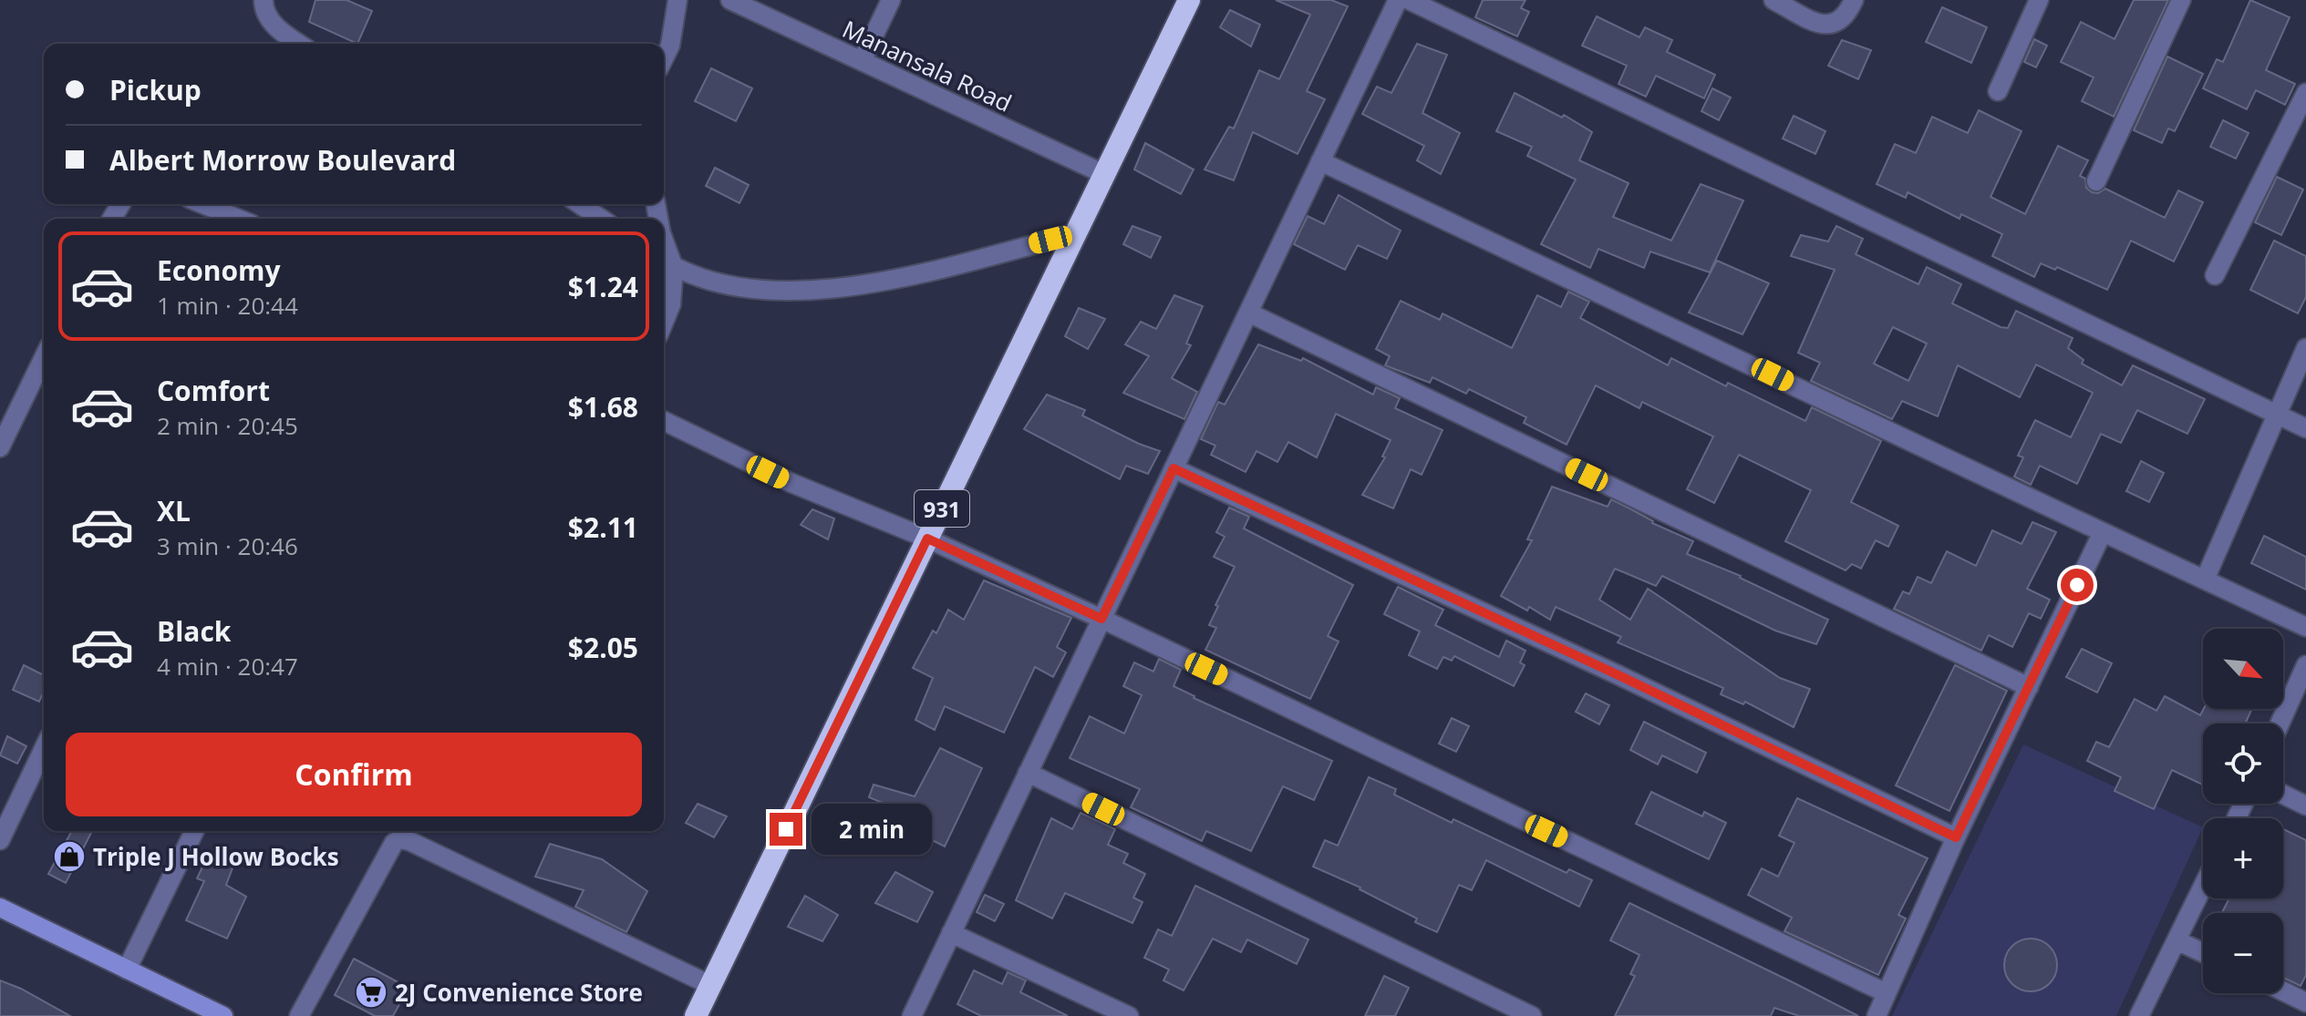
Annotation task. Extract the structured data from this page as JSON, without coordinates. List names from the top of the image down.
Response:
{
  "streets": {
    "highway": ["931"],
    "street": ["Manansala Road"]
  },
  "crossings": [
    ["Manansala Road", "931"]
  ],
  "places": {
    "shop": ["Triple J Hollow Bocks"],
    "supermarket": ["2J Convenience Store"]
  },
  "north": "bottom right",
  "page": {
    "banner": ["Pickup", "Albert Morrow Boulevard"],
    "list": [
      {
        "name": "Economy",
        "note": "1 min · 20:44",
        "value": "$1.24"
      },
      {
        "name": "Comfort",
        "note": "2 min · 20:45",
        "value": "$1.68"
      },
      {
        "name": "XL",
        "note": "3 min · 20:46",
        "value": "$2.11"
      },
      {
        "name": "Black",
        "note": "4 min · 20:47",
        "value": "$2.05"
      }
    ],
    "map_buttons": ["+", "−"],
    "buttons": "Confirm",
    "bubble": "2 min"
  }
}
